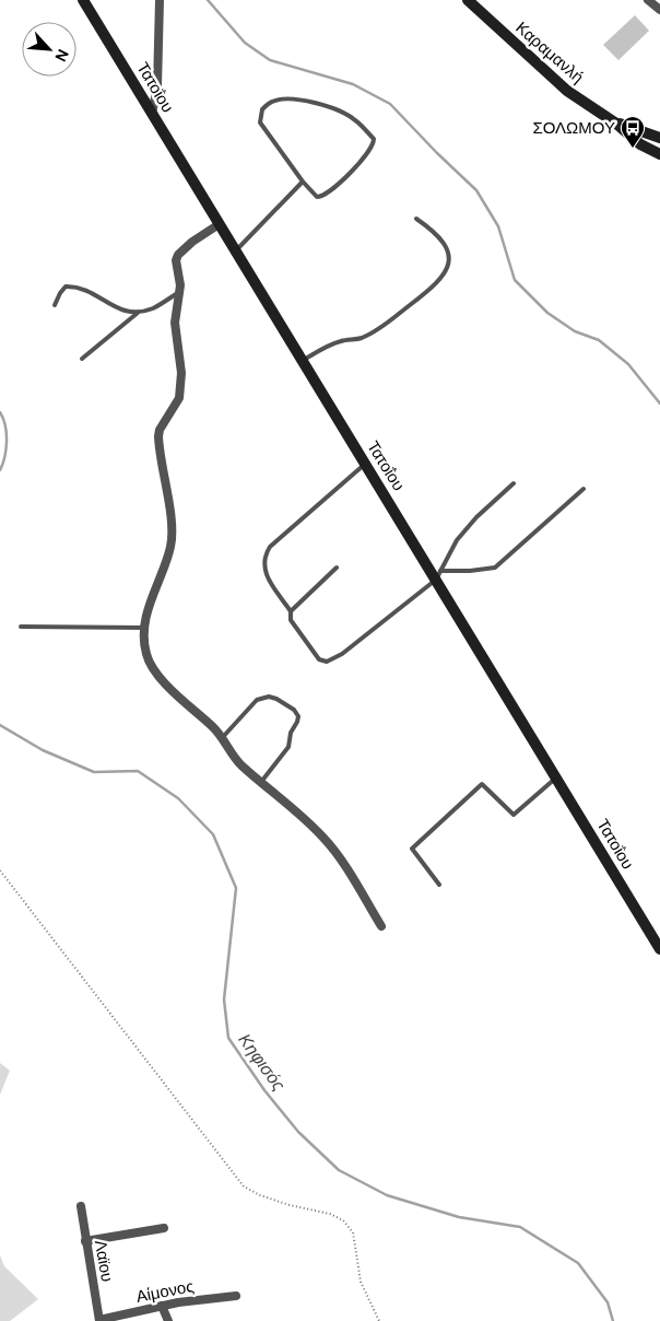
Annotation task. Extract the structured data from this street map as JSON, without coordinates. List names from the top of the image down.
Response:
{
  "streets": {
    "street": [
      "Καραμανλή",
      "Τατοΐου",
      "Λαϊου",
      "Αίμονος"
    ]
  },
  "crossings": [
    ["Λαϊου", "Αίμονος"]
  ],
  "water": ["Κηφισός"],
  "places": {
    "bus stop": ["ΣΟΛΩΜΟΥ"]
  },
  "north": "bottom right"
}
